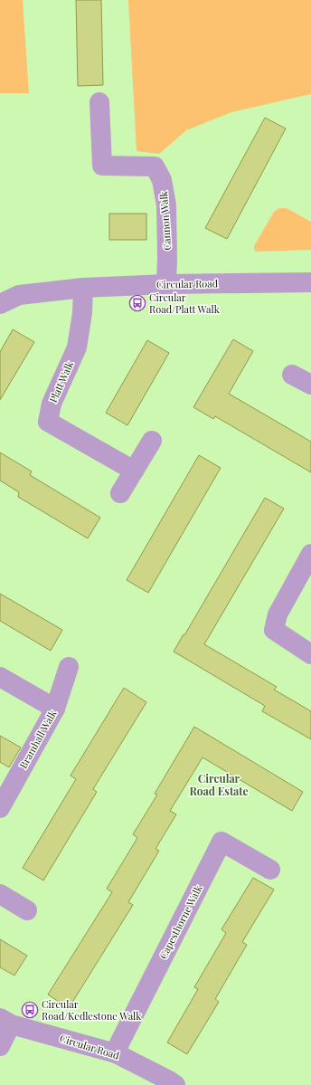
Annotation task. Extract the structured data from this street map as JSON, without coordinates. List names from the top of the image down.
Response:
{
  "streets": {
    "street": [
      "Cannon Walk",
      "Circular Road",
      "Platt Walk",
      "Bramhall Walk",
      "Capesthorne Walk"
    ]
  },
  "crossings": [
    ["Cannon Walk", "Circular Road"],
    ["Circular Road", "Platt Walk"],
    ["Circular Road", "Capesthorne Walk"]
  ],
  "districts": ["Circular Road Estate"],
  "places": {
    "bus stop": ["Circular Road/Platt Walk", "Circular Road/Kedlestone Walk"]
  }
}
